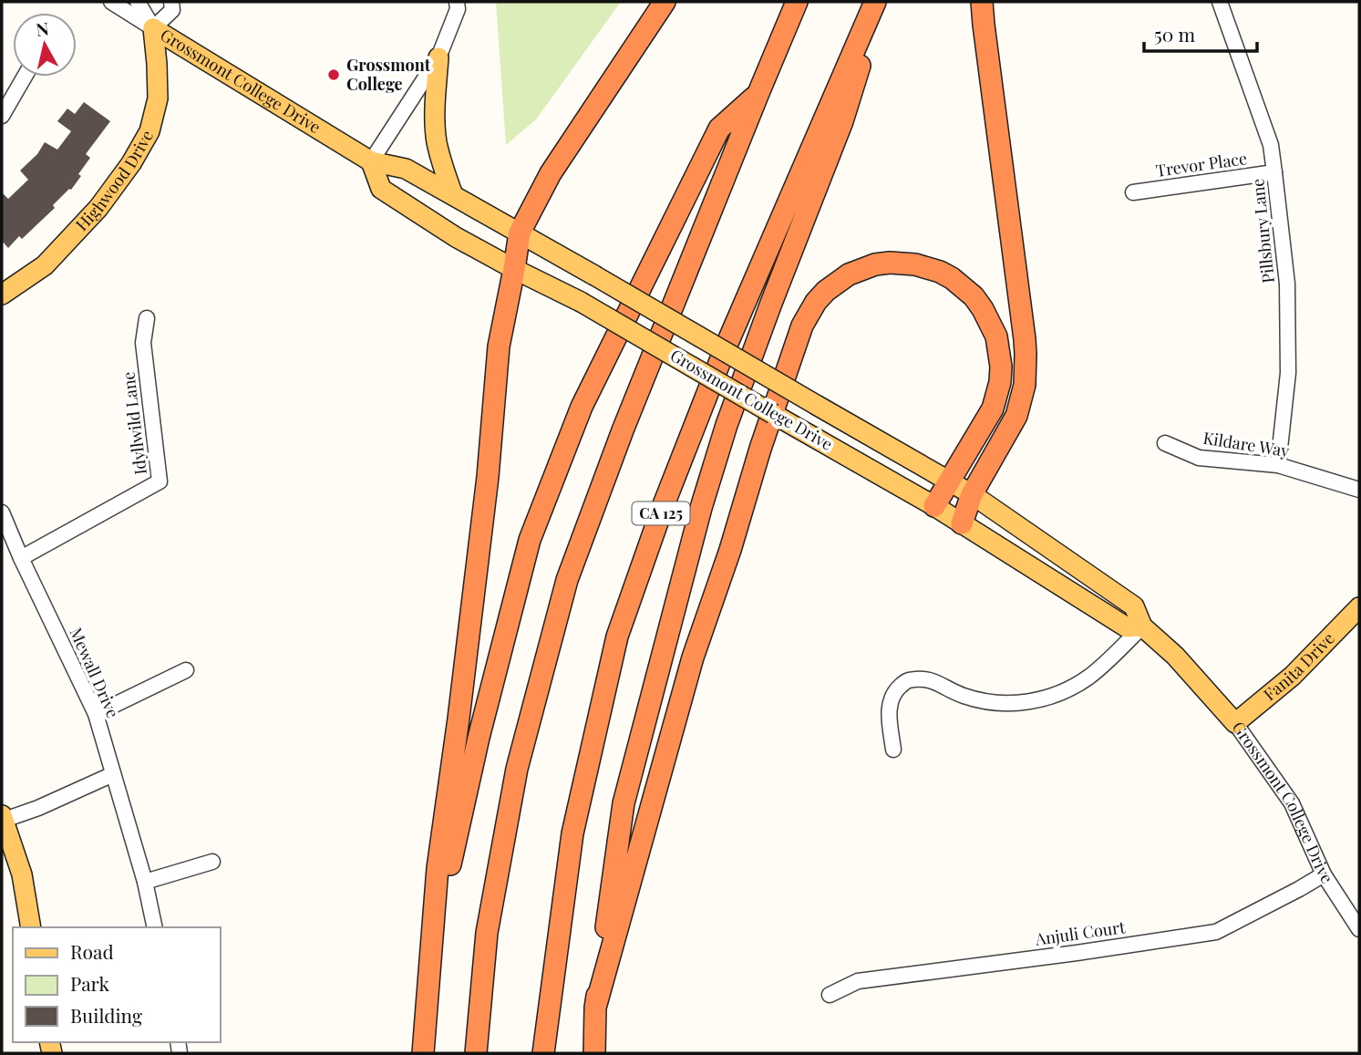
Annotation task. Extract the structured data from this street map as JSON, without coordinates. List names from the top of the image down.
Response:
{
  "streets": {
    "highway": ["CA 125"],
    "main road": ["Grossmont College Drive", "Highwood Drive", "Fanita Drive"],
    "street": [
      "Trevor Place",
      "Pillsbury Lane",
      "Idyllwild Lane",
      "Kildare Way",
      "Mewall Drive",
      "Anjuli Court"
    ]
  },
  "crossings": [
    ["Grossmont College Drive", "Highwood Drive"],
    ["Grossmont College Drive", "Fanita Drive"],
    ["Grossmont College Drive", "Anjuli Court"],
    ["Trevor Place", "Pillsbury Lane"],
    ["Pillsbury Lane", "Kildare Way"],
    ["Idyllwild Lane", "Mewall Drive"]
  ],
  "places": ["Grossmont College"],
  "legend": ["Road", "Park", "Building"],
  "scale_bar": "50 m",
  "north": "top"
}
